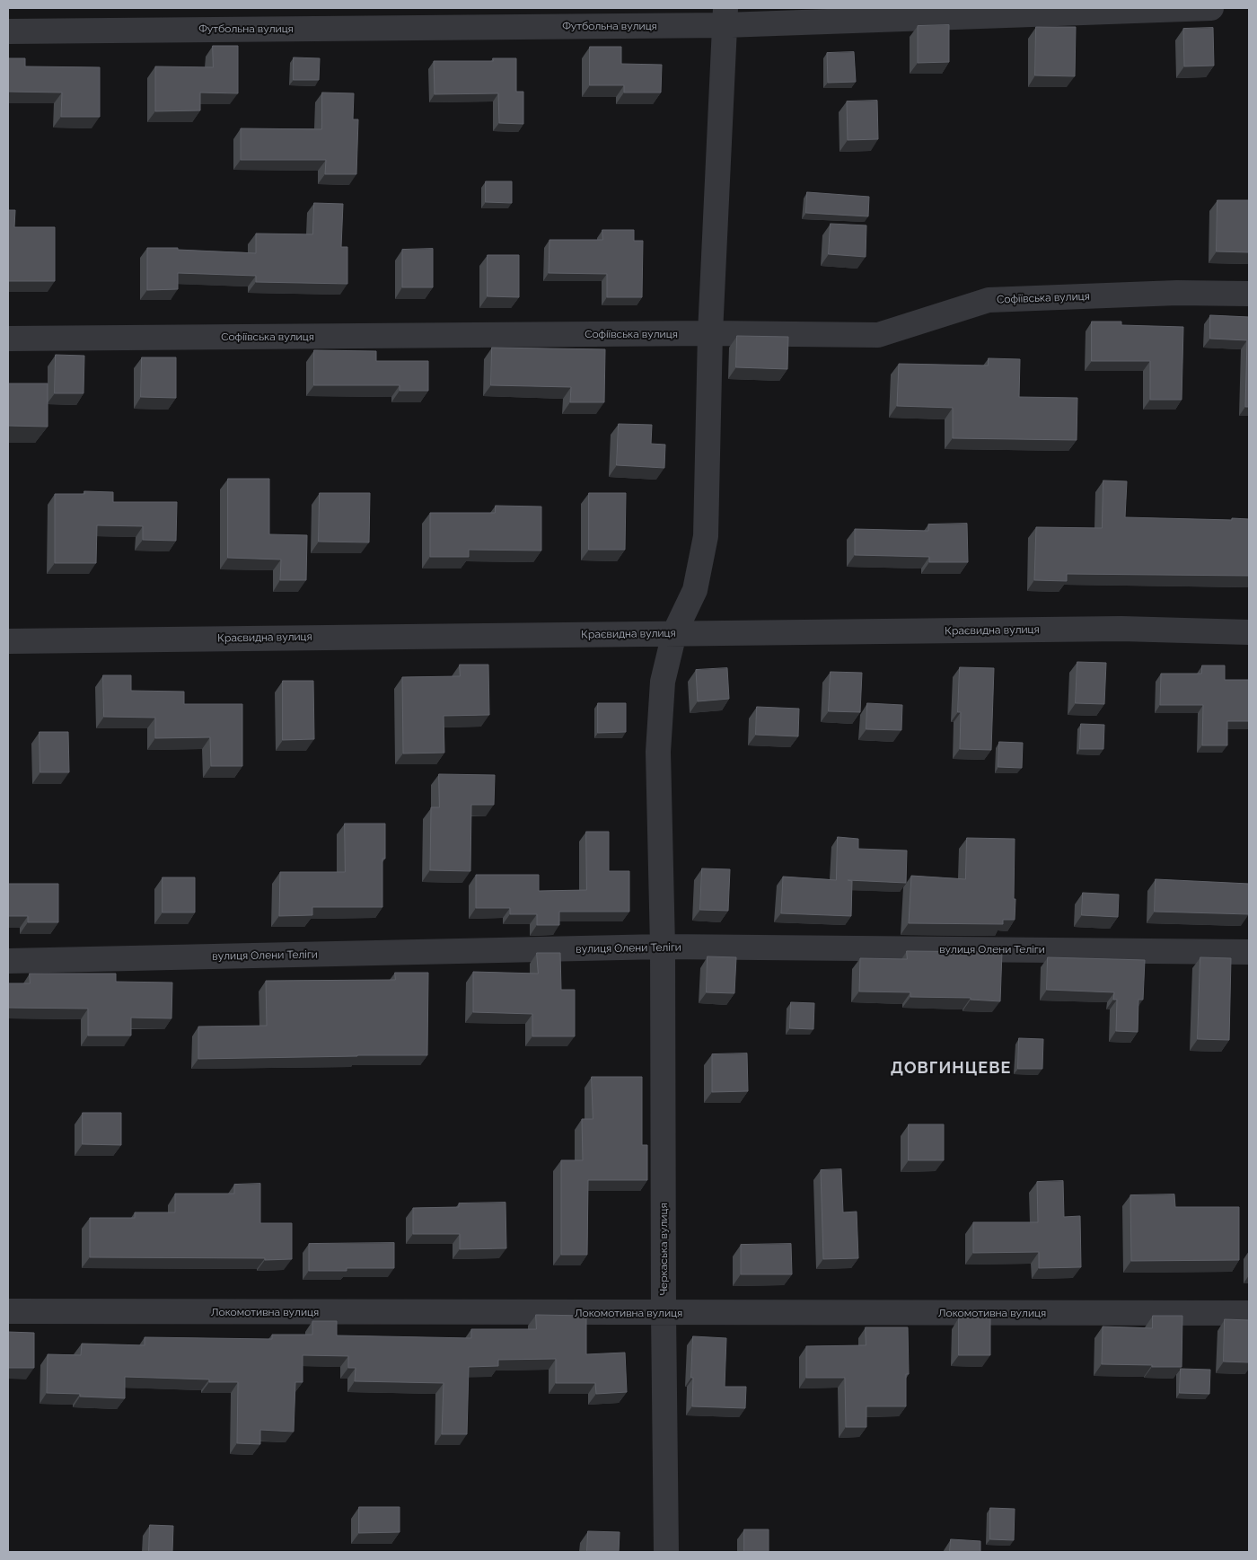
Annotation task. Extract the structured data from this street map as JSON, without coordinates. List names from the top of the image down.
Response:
{
  "streets": {
    "street": [
      "Футбольна вулиця",
      "Софіївська вулиця",
      "Краєвидна вулиця",
      "вулиця Олени Теліги",
      "Черкаська вулиця",
      "Локомотивна вулиця"
    ]
  },
  "crossings": [
    ["Футбольна вулиця", "Черкаська вулиця"],
    ["Софіївська вулиця", "Черкаська вулиця"],
    ["Краєвидна вулиця", "Черкаська вулиця"],
    ["вулиця Олени Теліги", "Черкаська вулиця"],
    ["Черкаська вулиця", "Локомотивна вулиця"]
  ],
  "districts": ["ДОВГИНЦЕВЕ"]
}
